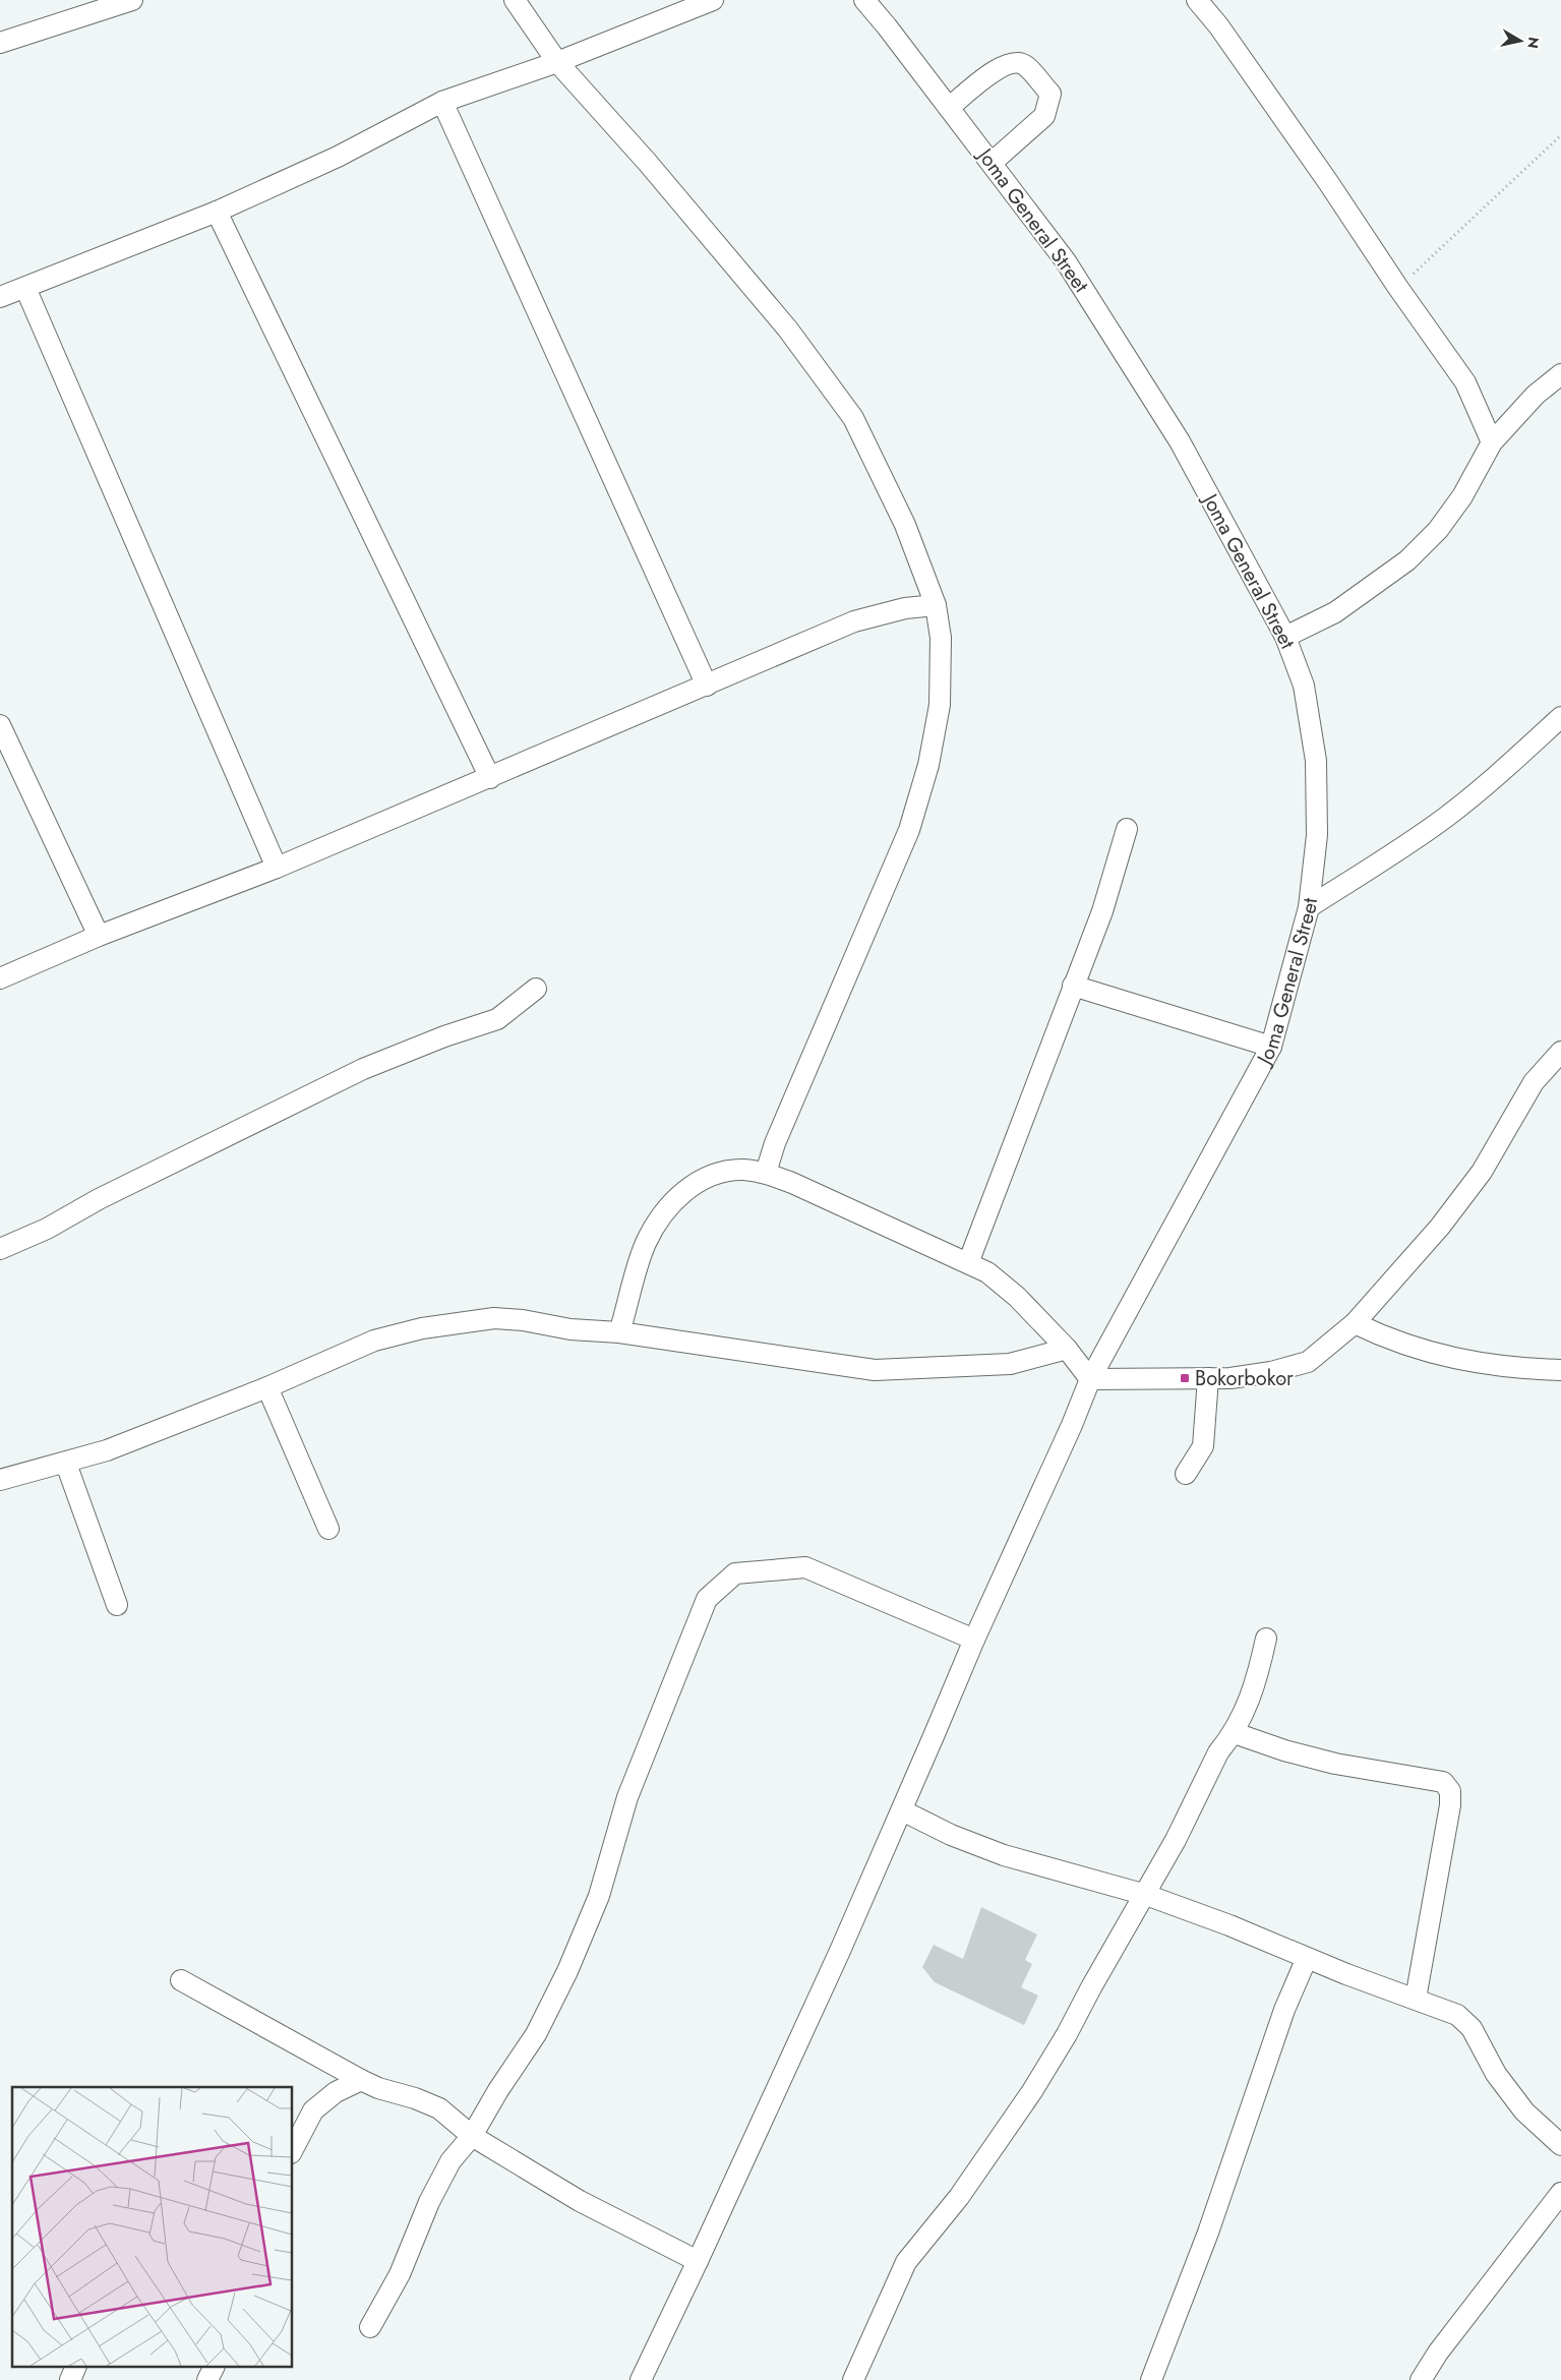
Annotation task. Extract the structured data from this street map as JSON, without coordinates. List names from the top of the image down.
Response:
{
  "streets": {
    "street": ["Joma General Street"]
  },
  "places": {
    "transit": ["Bokorbokor"]
  },
  "north": "right"
}
